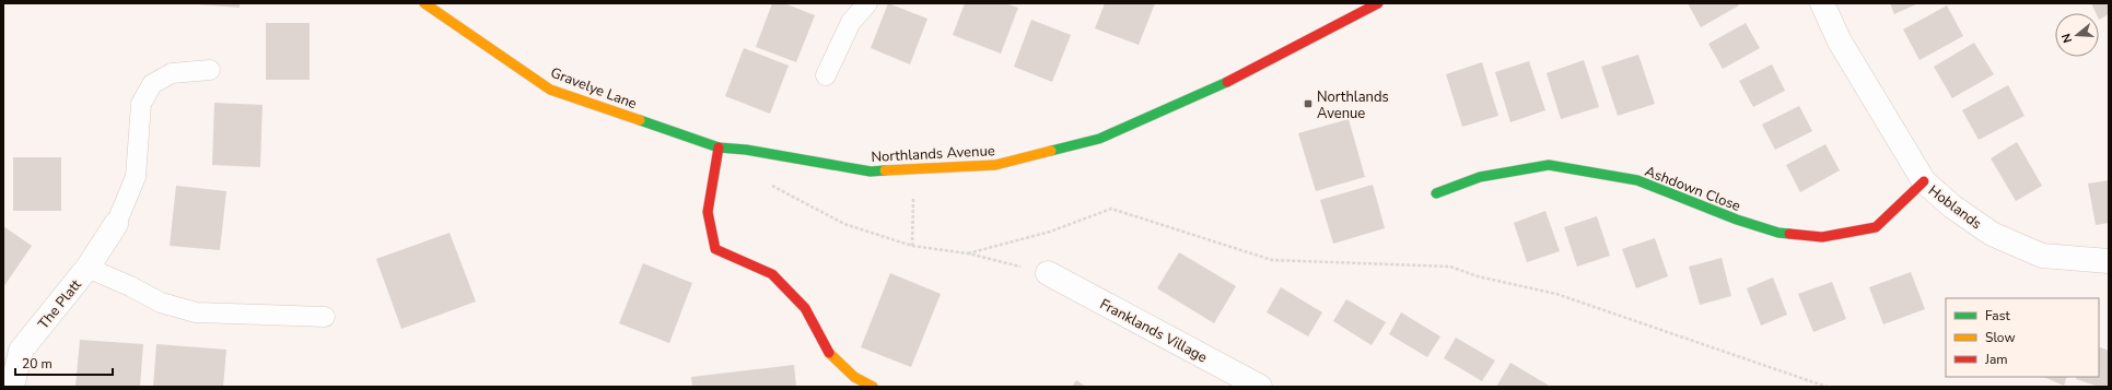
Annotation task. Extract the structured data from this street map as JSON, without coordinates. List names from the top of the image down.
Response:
{
  "streets": {
    "street": [
      "Gravelye Lane",
      "Northlands Avenue",
      "Ashdown Close",
      "Hoblands",
      "The Platt",
      "Franklands Village"
    ]
  },
  "crossings": [
    ["Gravelye Lane", "Northlands Avenue"],
    ["Ashdown Close", "Hoblands"]
  ],
  "places": {
    "transit": ["Northlands Avenue"]
  },
  "legend": ["Fast", "Slow", "Jam"],
  "scale_bar": "20 m",
  "north": "left"
}
